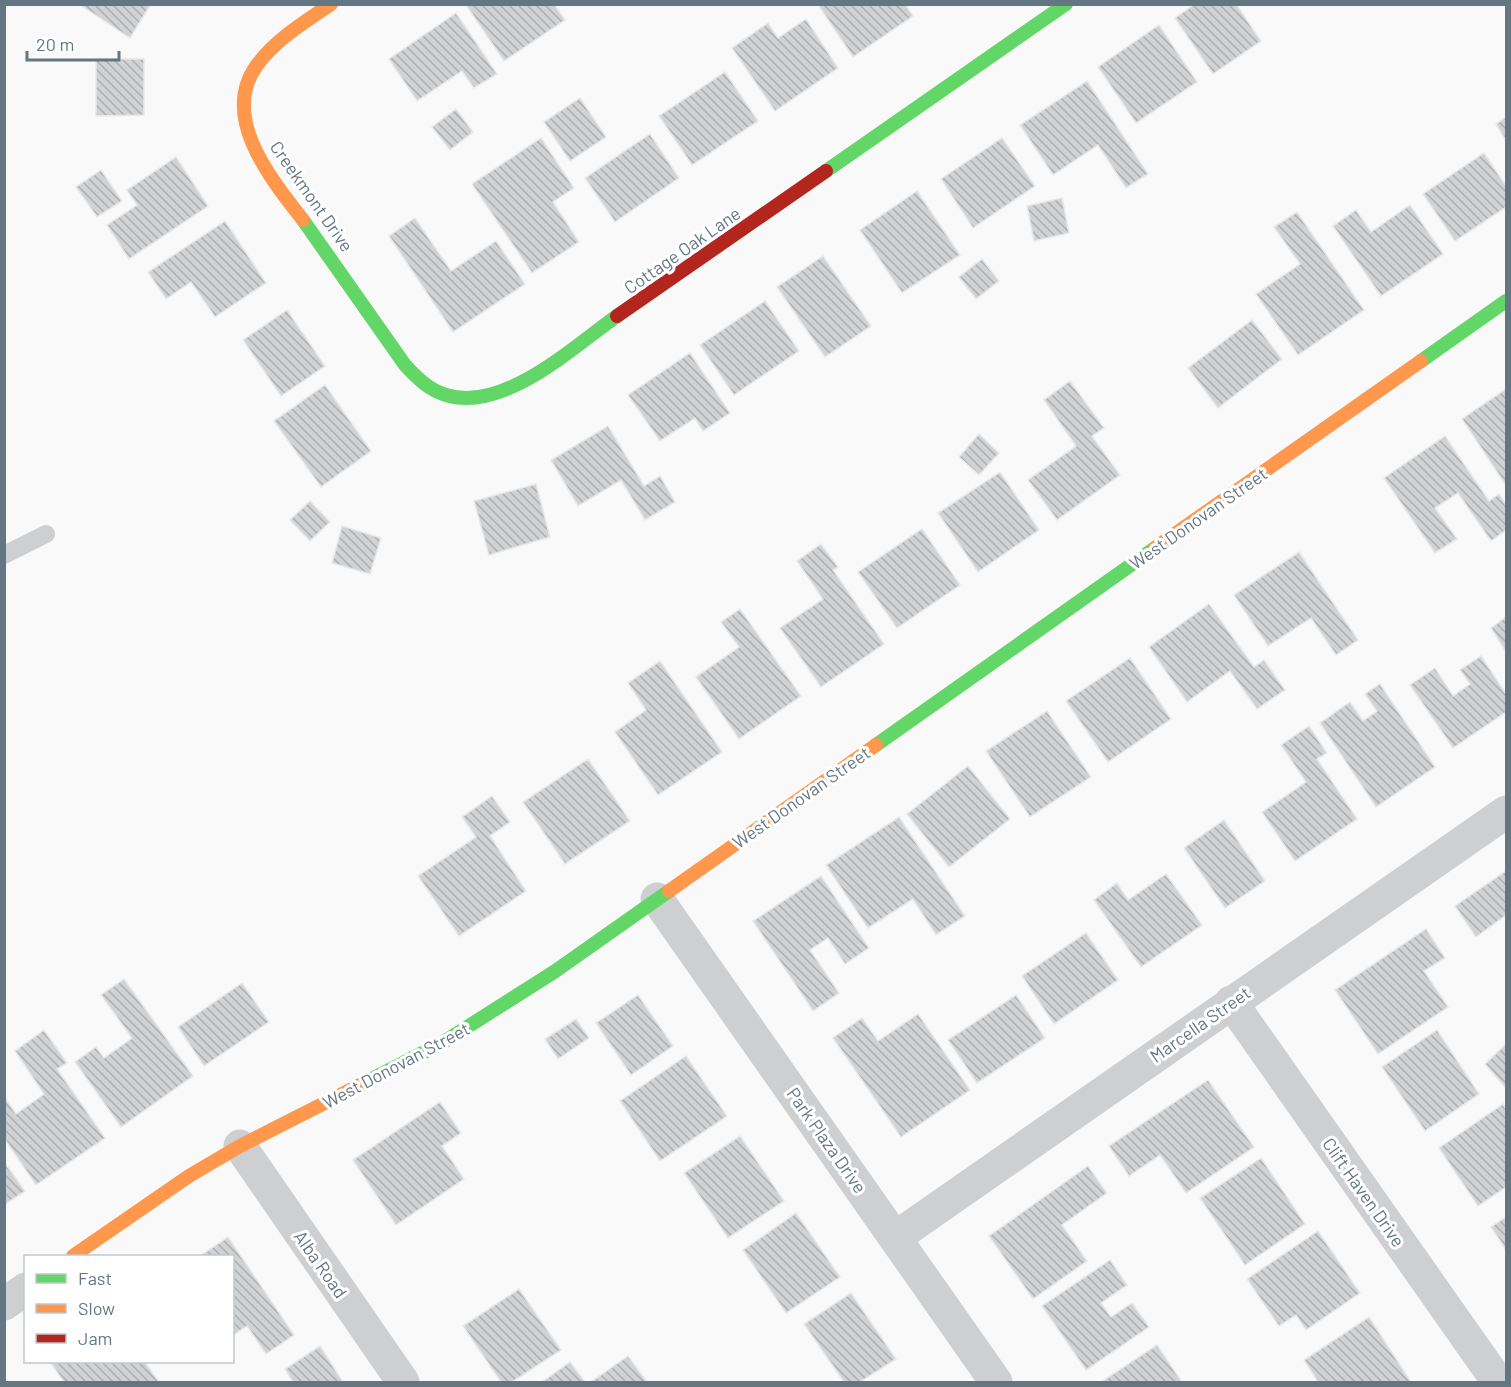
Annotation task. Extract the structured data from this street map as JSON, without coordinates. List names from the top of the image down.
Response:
{
  "streets": {
    "street": [
      "Creekmont Drive",
      "Cottage Oak Lane",
      "West Donovan Street",
      "Marcella Street",
      "Park Plaza Drive",
      "Clift Haven Drive",
      "Alba Road"
    ]
  },
  "crossings": [
    ["Creekmont Drive", "Cottage Oak Lane"],
    ["West Donovan Street", "Park Plaza Drive"],
    ["West Donovan Street", "Alba Road"],
    ["Marcella Street", "Park Plaza Drive"],
    ["Marcella Street", "Clift Haven Drive"]
  ],
  "legend": ["Fast", "Slow", "Jam"],
  "scale_bar": "20 m"
}
